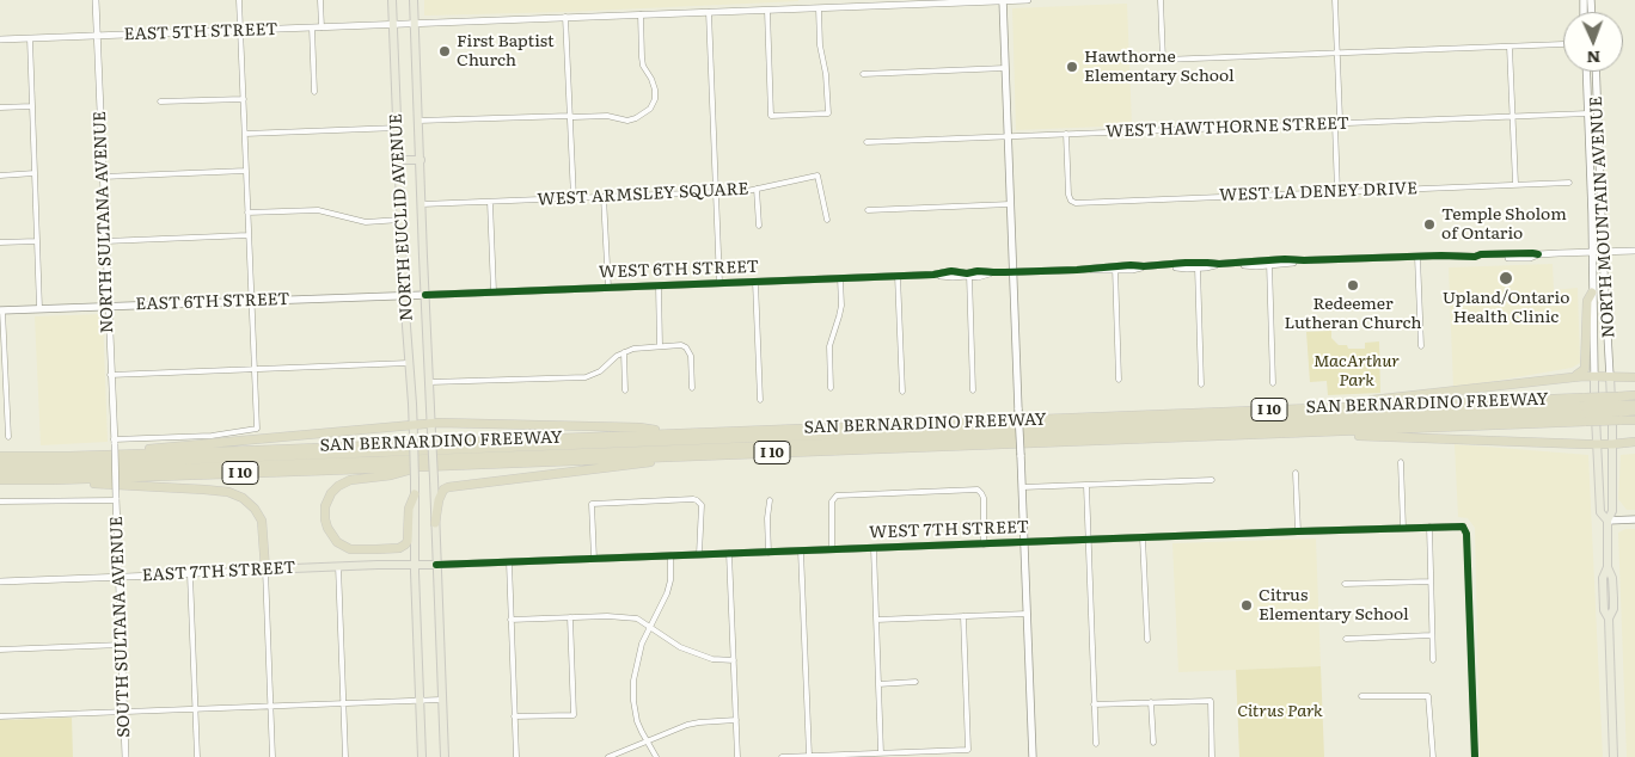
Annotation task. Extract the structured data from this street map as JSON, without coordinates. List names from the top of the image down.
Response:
{
  "streets": {
    "highway": ["SAN BERNARDINO FREEWAY", "I 10"],
    "main road": [
      "NORTH EUCLID AVENUE",
      "NORTH MOUNTAIN AVENUE",
      "EAST 6TH STREET",
      "EAST 7TH STREET"
    ],
    "street": [
      "EAST 5TH STREET",
      "WEST HAWTHORNE STREET",
      "WEST LA DENEY DRIVE",
      "WEST ARMSLEY SQUARE",
      "NORTH SULTANA AVENUE",
      "WEST 6TH STREET",
      "WEST 7TH STREET",
      "SOUTH SULTANA AVENUE"
    ]
  },
  "crossings": [
    ["EAST 5TH STREET", "NORTH EUCLID AVENUE"],
    ["EAST 5TH STREET", "NORTH SULTANA AVENUE"],
    ["WEST HAWTHORNE STREET", "WEST LA DENEY DRIVE"],
    ["WEST HAWTHORNE STREET", "NORTH MOUNTAIN AVENUE"],
    ["WEST ARMSLEY SQUARE", "NORTH EUCLID AVENUE"],
    ["NORTH EUCLID AVENUE", "WEST 6TH STREET"],
    ["NORTH EUCLID AVENUE", "EAST 6TH STREET"],
    ["NORTH EUCLID AVENUE", "WEST 7TH STREET"],
    ["NORTH EUCLID AVENUE", "EAST 7TH STREET"],
    ["NORTH MOUNTAIN AVENUE", "WEST 6TH STREET"],
    ["NORTH SULTANA AVENUE", "EAST 6TH STREET"],
    ["NORTH SULTANA AVENUE", "SOUTH SULTANA AVENUE"],
    ["WEST 6TH STREET", "EAST 6TH STREET"],
    ["WEST 7TH STREET", "EAST 7TH STREET"],
    ["EAST 7TH STREET", "SOUTH SULTANA AVENUE"]
  ],
  "parks": ["MacArthur Park", "Citrus Park"],
  "places": [
    "First Baptist Church",
    "Hawthorne Elementary School",
    "Temple Sholom of Ontario",
    "Upland/Ontario Health Clinic",
    "Redeemer Lutheran Church",
    "Citrus Elementary School"
  ],
  "north": "bottom"
}
